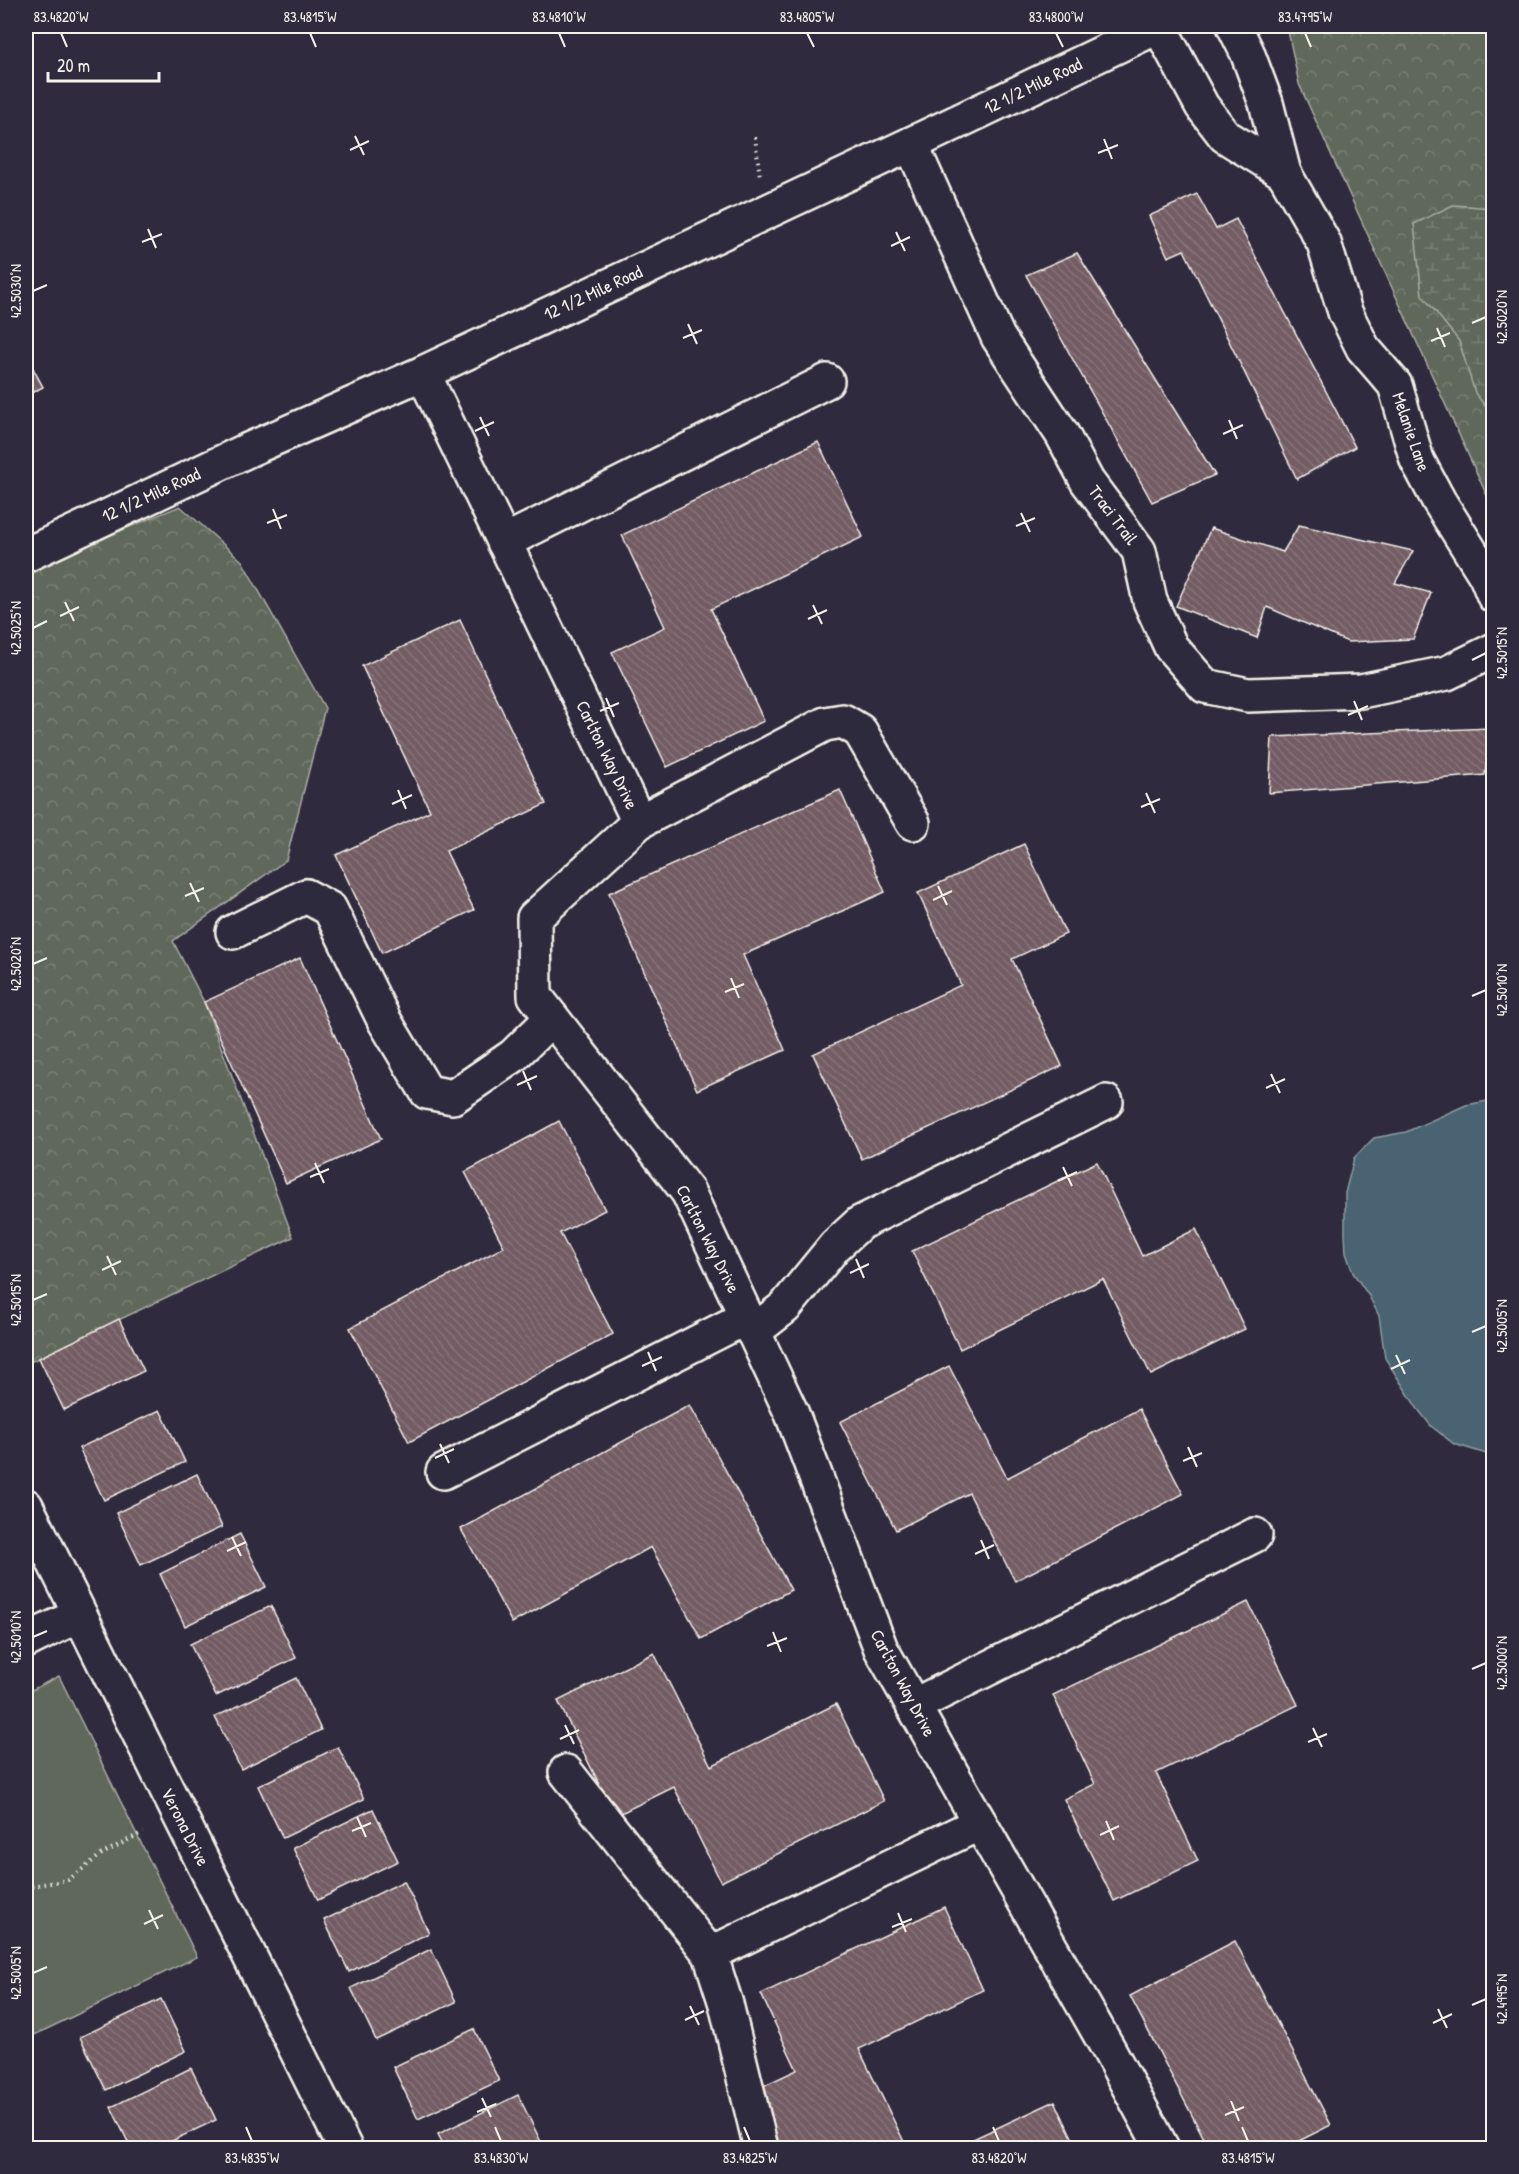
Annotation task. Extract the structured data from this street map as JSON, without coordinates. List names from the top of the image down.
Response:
{
  "streets": {
    "street": [
      "12 1/2 Mile Road",
      "Melanie Lane",
      "Traci Trail",
      "Carlton Way Drive",
      "Verona Drive"
    ]
  },
  "crossings": [
    ["12 1/2 Mile Road", "Melanie Lane"],
    ["12 1/2 Mile Road", "Traci Trail"],
    ["12 1/2 Mile Road", "Carlton Way Drive"]
  ],
  "scale_bar": "20 m",
  "coordinates": [
    "83.4820°W",
    "83.4815°W",
    "83.4810°W",
    "83.4805°W",
    "83.4800°W",
    "83.4795°W",
    "42.5030°N",
    "42.5020°N",
    "42.5025°N",
    "42.5015°N",
    "42.5010°N",
    "42.5005°N",
    "42.5000°N",
    "42.4995°N",
    "83.4835°W",
    "83.4830°W",
    "83.4825°W"
  ]
}
